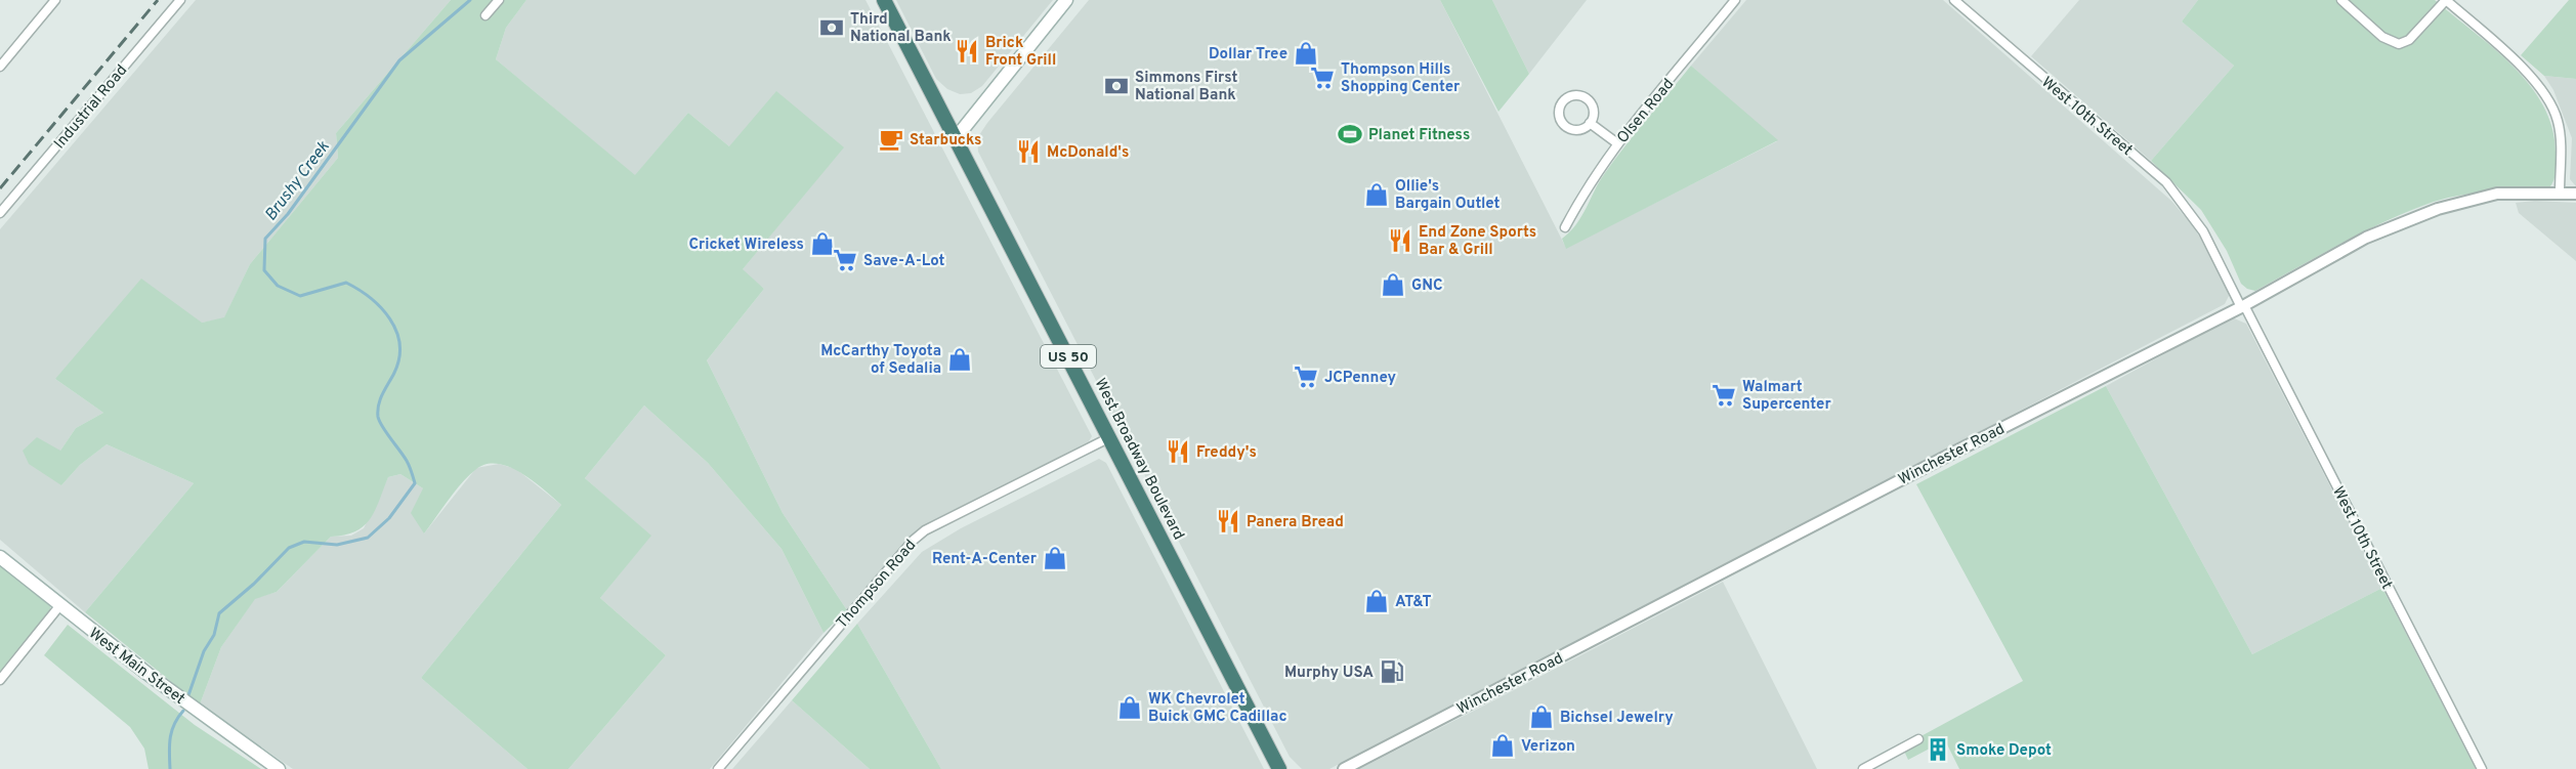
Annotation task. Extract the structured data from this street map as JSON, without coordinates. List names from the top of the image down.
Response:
{
  "streets": {
    "highway": ["US 50", "West Broadway Boulevard"],
    "main road": ["West Main Street"],
    "street": [
      "Industrial Road",
      "Olsen Road",
      "West 10th Street",
      "Winchester Road",
      "Thompson Road"
    ]
  },
  "crossings": [
    ["West 10th Street", "Winchester Road"],
    ["West Broadway Boulevard", "Thompson Road"]
  ],
  "water": ["Brushy Creek"],
  "places": {
    "bank": ["Third National Bank", "Simmons First National Bank"],
    "restaurant": [
      "Brick Front Grill",
      "McDonald's",
      "End Zone Sports Bar & Grill",
      "Freddy's",
      "Panera Bread"
    ],
    "shop": [
      "Dollar Tree",
      "Ollie's Bargain Outlet",
      "Cricket Wireless",
      "GNC",
      "McCarthy Toyota of Sedalia",
      "Rent-A-Center",
      "AT&T",
      "WK Chevrolet Buick GMC Cadillac",
      "Bichsel Jewelry",
      "Verizon"
    ],
    "supermarket": [
      "Thompson Hills Shopping Center",
      "Save-A-Lot",
      "JCPenney",
      "Walmart Supercenter"
    ],
    "sports": ["Planet Fitness"],
    "cafe": ["Starbucks"],
    "fuel station": ["Murphy USA"],
    "building": ["Smoke Depot"]
  }
}
